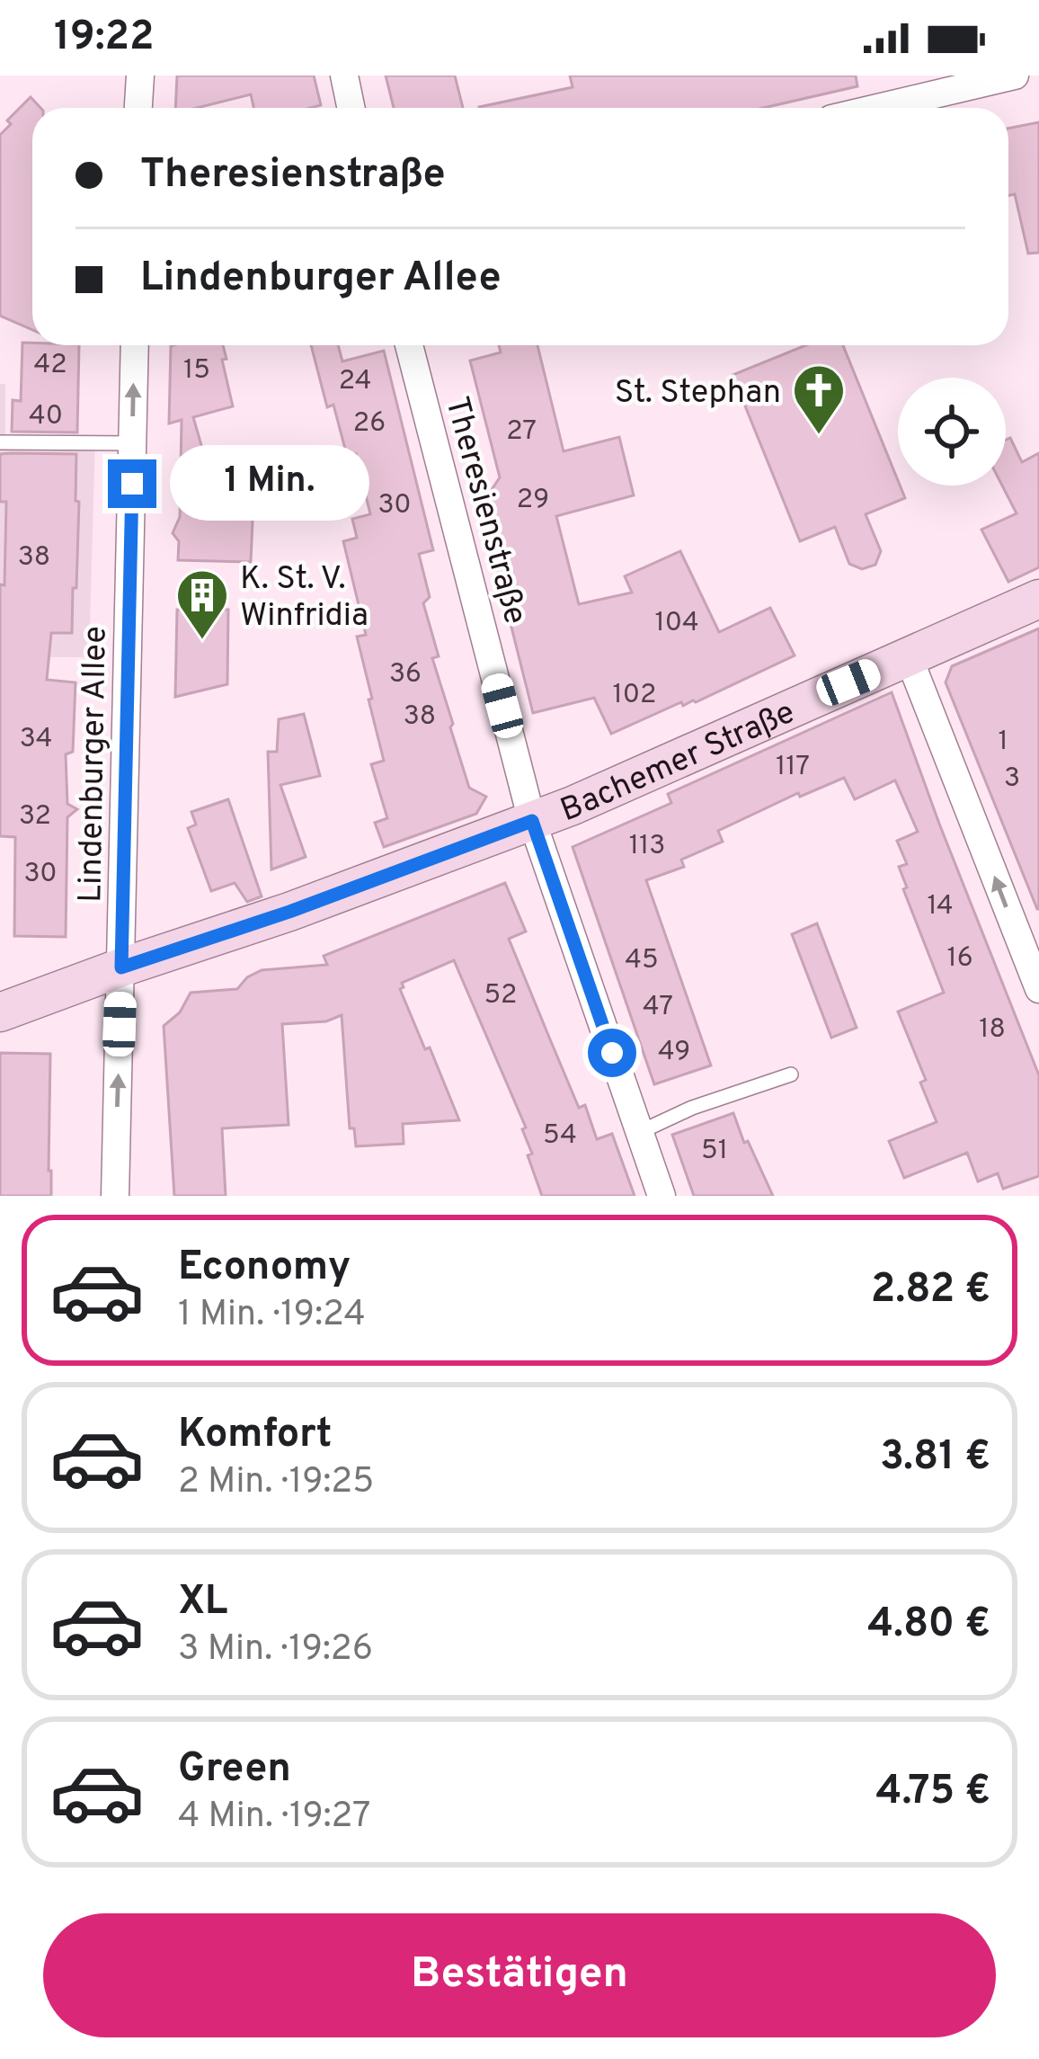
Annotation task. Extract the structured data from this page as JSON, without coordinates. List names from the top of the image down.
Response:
{
  "streets": {
    "street": ["Theresienstraße", "Bachemer Straße", "Lindenburger Allee"]
  },
  "crossings": [
    ["Theresienstraße", "Bachemer Straße"],
    ["Bachemer Straße", "Lindenburger Allee"]
  ],
  "one_way": ["Lindenburger Allee"],
  "places": {
    "church": ["St. Stephan"],
    "building": ["K. St. V. Winfridia"]
  },
  "house_numbers": [
    "42",
    "15",
    "24",
    "40",
    "26",
    "27",
    "29",
    "30",
    "38",
    "104",
    "36",
    "102",
    "38",
    "34",
    "1",
    "117",
    "3",
    "32",
    "113",
    "30",
    "14",
    "16",
    "45",
    "52",
    "47",
    "18",
    "49",
    "54",
    "51"
  ],
  "page": {
    "status": "19:22",
    "banner": ["Theresienstraße", "Lindenburger Allee"],
    "bubble": "1 Min.",
    "list": [
      {
        "name": "Economy",
        "note": "1 Min. · 19:24",
        "value": "2.82 €"
      },
      {
        "name": "Komfort",
        "note": "2 Min. · 19:25",
        "value": "3.81 €"
      },
      {
        "name": "XL",
        "note": "3 Min. · 19:26",
        "value": "4.80 €"
      },
      {
        "name": "Green",
        "note": "4 Min. · 19:27",
        "value": "4.75 €"
      }
    ],
    "buttons": "Bestätigen"
  }
}
